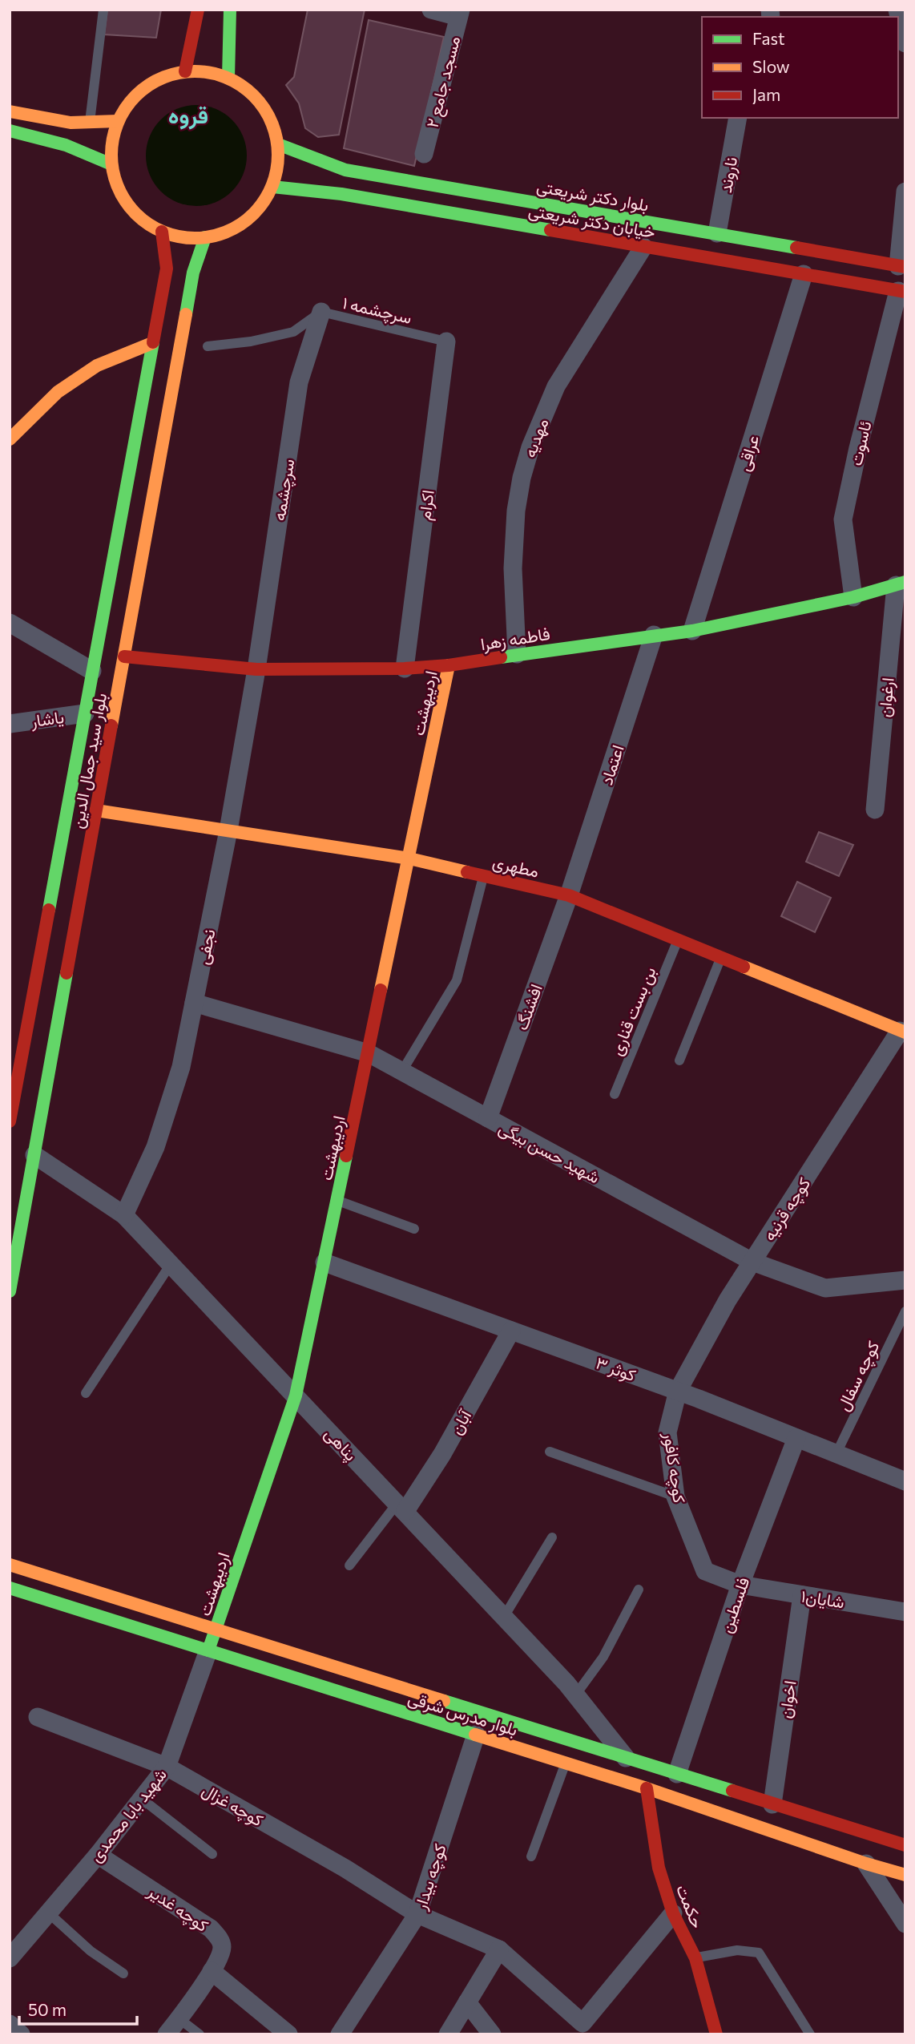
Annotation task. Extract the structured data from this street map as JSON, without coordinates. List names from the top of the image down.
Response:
{
  "streets": {
    "main road": [
      "بلوار دکتر شریعتی",
      "خیابان دکتر شریعتی",
      "فاطمه زهرا",
      "اردیبهشت",
      "بلوار سید جمال الدین",
      "مطهری",
      "بلوار مدرس شرقی",
      "حکمت"
    ],
    "street": [
      "مسجد جامع ۲",
      "ناروند",
      "مهدیه",
      "ئاسوت",
      "عراقی",
      "سرچشمه",
      "اکرام",
      "ارغوان",
      "یاشار",
      "اعتماد",
      "نجفی",
      "افشنگ",
      "شهید حسن بیگی",
      "کوچه قرنیه",
      "کوثر ۳",
      "آبان",
      "پناهی",
      "کوچه کافور",
      "شایان۱",
      "فلسطین",
      "اخوان",
      "کوچه غزال",
      "شهید بابا محمدی",
      "کوچه بیدار",
      "کوچه غدیر"
    ],
    "lane": ["سرچشمه ۱", "بن بست قناری", "کوچه سفال"]
  },
  "crossings": [
    ["ناروند", "بلوار دکتر شریعتی"],
    ["بلوار دکتر شریعتی", "خیابان دکتر شریعتی"],
    ["بلوار دکتر شریعتی", "بلوار سید جمال الدین"],
    ["خیابان دکتر شریعتی", "مهدیه"],
    ["خیابان دکتر شریعتی", "ئاسوت"],
    ["خیابان دکتر شریعتی", "عراقی"],
    ["خیابان دکتر شریعتی", "بلوار سید جمال الدین"],
    ["سرچشمه ۱", "سرچشمه"],
    ["سرچشمه ۱", "اکرام"],
    ["مهدیه", "فاطمه زهرا"],
    ["ئاسوت", "فاطمه زهرا"],
    ["عراقی", "فاطمه زهرا"],
    ["سرچشمه", "فاطمه زهرا"],
    ["سرچشمه", "نجفی"],
    ["اکرام", "فاطمه زهرا"],
    ["فاطمه زهرا", "ارغوان"],
    ["فاطمه زهرا", "اردیبهشت"],
    ["فاطمه زهرا", "بلوار سید جمال الدین"],
    ["فاطمه زهرا", "اعتماد"],
    ["فاطمه زهرا", "نجفی"],
    ["اردیبهشت", "مطهری"],
    ["اردیبهشت", "شهید حسن بیگی"],
    ["اردیبهشت", "کوثر ۳"],
    ["اردیبهشت", "پناهی"],
    ["اردیبهشت", "بلوار مدرس شرقی"],
    ["اردیبهشت", "شهید بابا محمدی"],
    ["یاشار", "بلوار سید جمال الدین"],
    ["بلوار سید جمال الدین", "مطهری"],
    ["بلوار سید جمال الدین", "پناهی"],
    ["اعتماد", "مطهری"],
    ["اعتماد", "افشنگ"],
    ["مطهری", "نجفی"],
    ["مطهری", "افشنگ"],
    ["مطهری", "بن بست قناری"],
    ["مطهری", "کوچه قرنیه"],
    ["نجفی", "شهید حسن بیگی"],
    ["نجفی", "پناهی"],
    ["افشنگ", "شهید حسن بیگی"],
    ["شهید حسن بیگی", "کوچه قرنیه"],
    ["کوچه قرنیه", "کوثر ۳"],
    ["کوچه قرنیه", "کوچه کافور"],
    ["کوثر ۳", "کوچه سفال"],
    ["کوثر ۳", "آبان"],
    ["کوثر ۳", "کوچه کافور"],
    ["کوثر ۳", "فلسطین"],
    ["آبان", "پناهی"],
    ["پناهی", "بلوار مدرس شرقی"],
    ["کوچه کافور", "شایان۱"],
    ["کوچه کافور", "فلسطین"],
    ["شایان۱", "فلسطین"],
    ["شایان۱", "اخوان"],
    ["فلسطین", "بلوار مدرس شرقی"],
    ["اخوان", "بلوار مدرس شرقی"],
    ["بلوار مدرس شرقی", "شهید بابا محمدی"],
    ["بلوار مدرس شرقی", "کوچه بیدار"],
    ["بلوار مدرس شرقی", "حکمت"],
    ["کوچه غزال", "شهید بابا محمدی"],
    ["کوچه غزال", "کوچه بیدار"],
    ["شهید بابا محمدی", "کوچه غدیر"]
  ],
  "districts": ["قروه"],
  "legend": ["Fast", "Slow", "Jam"],
  "scale_bar": "50 m"
}
